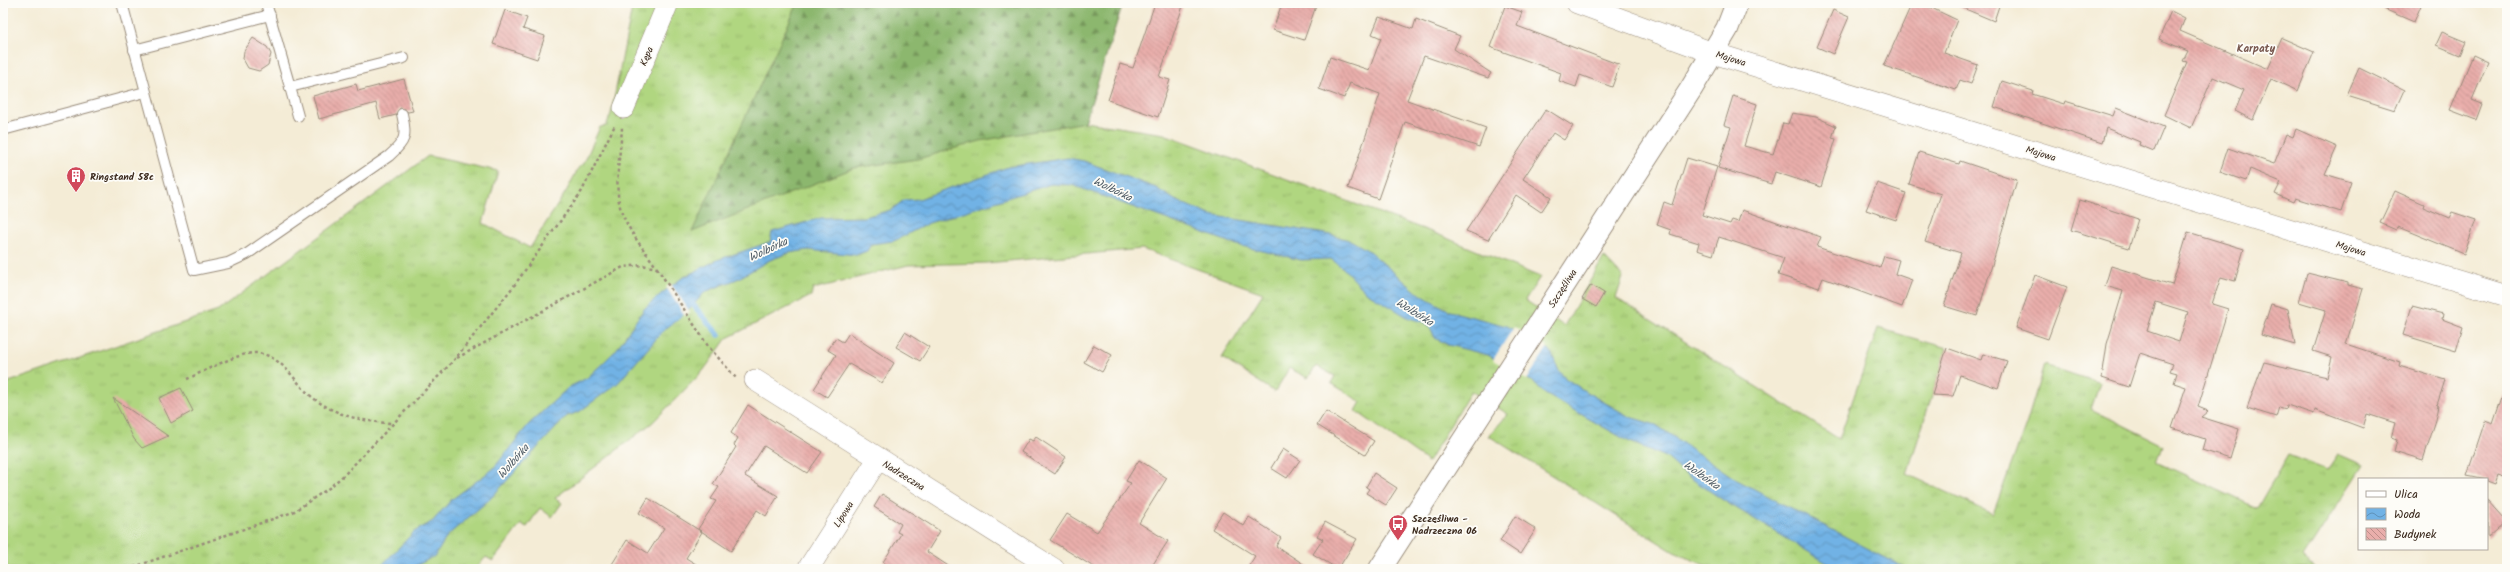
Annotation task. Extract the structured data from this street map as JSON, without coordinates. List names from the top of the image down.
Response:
{
  "streets": {
    "street": [
      "Kępa",
      "Majowa",
      "Szczęśliwa",
      "Nadrzeczna",
      "Lipowa"
    ]
  },
  "crossings": [
    ["Majowa", "Szczęśliwa"],
    ["Nadrzeczna", "Lipowa"]
  ],
  "districts": ["Karpaty"],
  "water": ["Wolbórka"],
  "places": {
    "building": ["Ringstand 58c"],
    "bus stop": ["Szczęśliwa - Nadrzeczna 06"]
  },
  "legend": ["Ulica", "Woda", "Budynek"]
}
